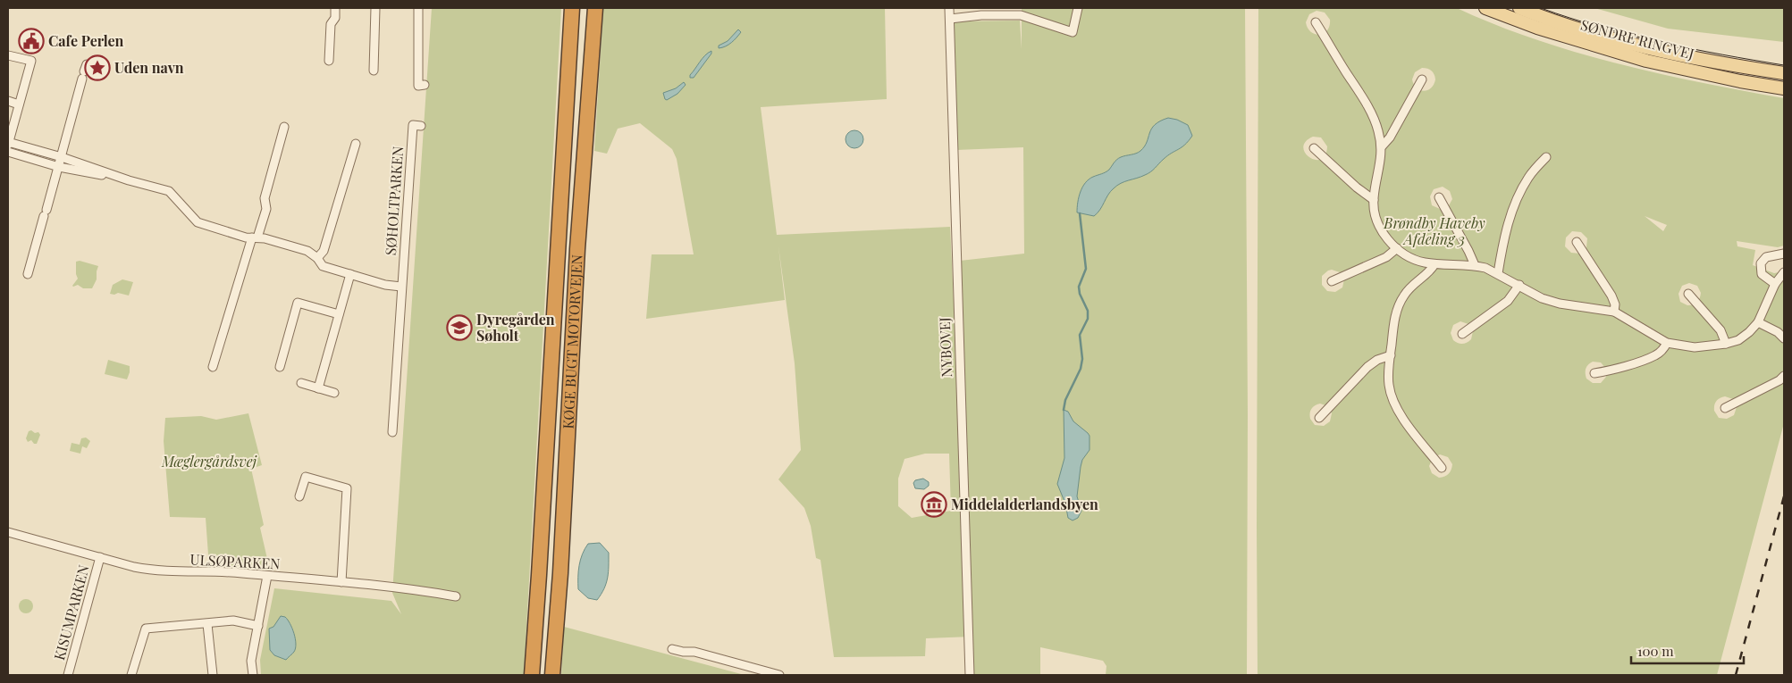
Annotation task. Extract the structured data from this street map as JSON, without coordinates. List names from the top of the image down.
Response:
{
  "streets": {
    "highway": ["KØGE BUGT MOTORVEJEN"],
    "main road": ["SØNDRE RINGVEJ"],
    "street": [
      "SØHOLTPARKEN",
      "NYBOVEJ",
      "ULSØPARKEN",
      "KISUMPARKEN"
    ]
  },
  "crossings": [
    ["ULSØPARKEN", "KISUMPARKEN"]
  ],
  "parks": ["Brøndby Haveby Afdeling 3", "Mæglergårdsvej"],
  "places": {
    "public building": ["Cafe Perlen"],
    "place": ["Uden navn"],
    "school or university": ["Dyregården Søholt"],
    "museum": ["Middelalderlandsbyen"]
  },
  "scale_bar": "100 m"
}
